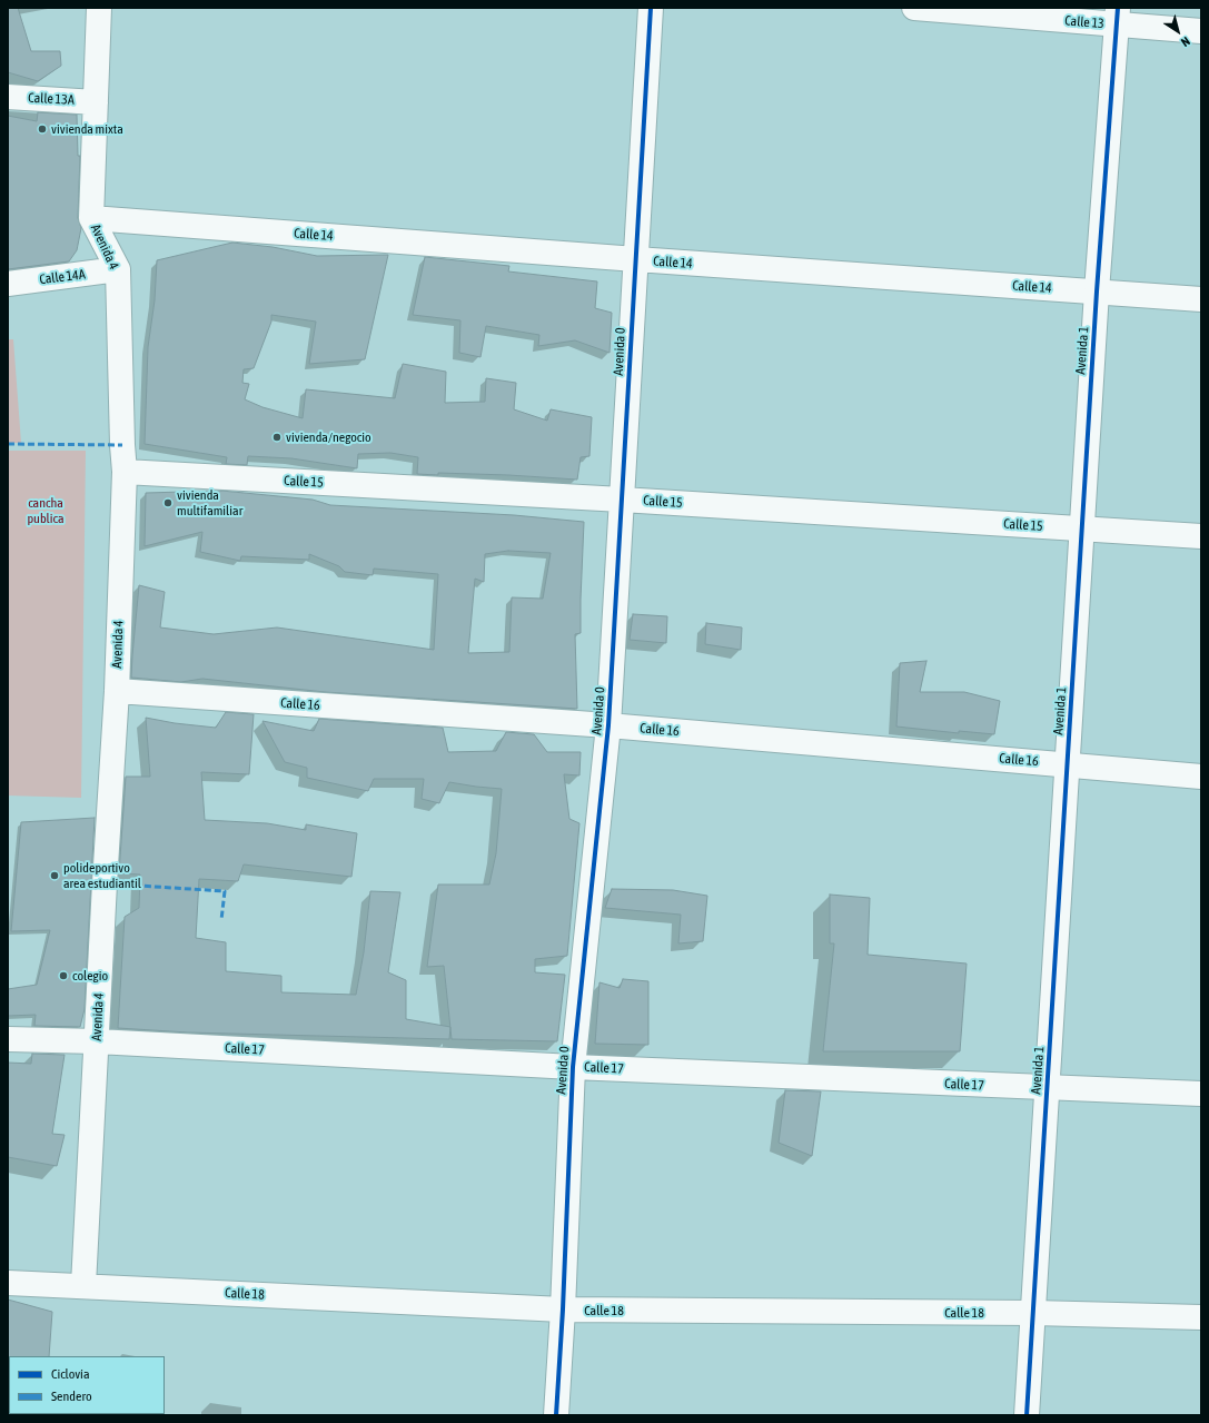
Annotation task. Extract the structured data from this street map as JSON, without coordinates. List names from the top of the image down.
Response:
{
  "streets": {
    "street": [
      "Calle 13",
      "Calle 13A",
      "Calle 14",
      "Avenida 4",
      "Calle 14A",
      "Avenida 1",
      "Avenida 0",
      "Calle 15",
      "Calle 16",
      "Calle 17",
      "Calle 18"
    ]
  },
  "crossings": [
    ["Calle 13", "Avenida 1"],
    ["Calle 13A", "Avenida 4"],
    ["Calle 14", "Avenida 4"],
    ["Calle 14", "Avenida 1"],
    ["Calle 14", "Avenida 0"],
    ["Avenida 4", "Calle 14A"],
    ["Avenida 4", "Calle 15"],
    ["Avenida 4", "Calle 16"],
    ["Avenida 4", "Calle 17"],
    ["Avenida 4", "Calle 18"],
    ["Avenida 1", "Calle 15"],
    ["Avenida 1", "Calle 16"],
    ["Avenida 1", "Calle 17"],
    ["Avenida 1", "Calle 18"],
    ["Avenida 0", "Calle 15"],
    ["Avenida 0", "Calle 16"],
    ["Avenida 0", "Calle 17"],
    ["Avenida 0", "Calle 18"]
  ],
  "parks": ["cancha publica"],
  "places": [
    "vivienda mixta",
    "vivienda/negocio",
    "vivienda multifamiliar",
    "polideportivo area estudiantil",
    "colegio"
  ],
  "legend": ["Ciclovía", "Sendero"],
  "north": "bottom right"
}
